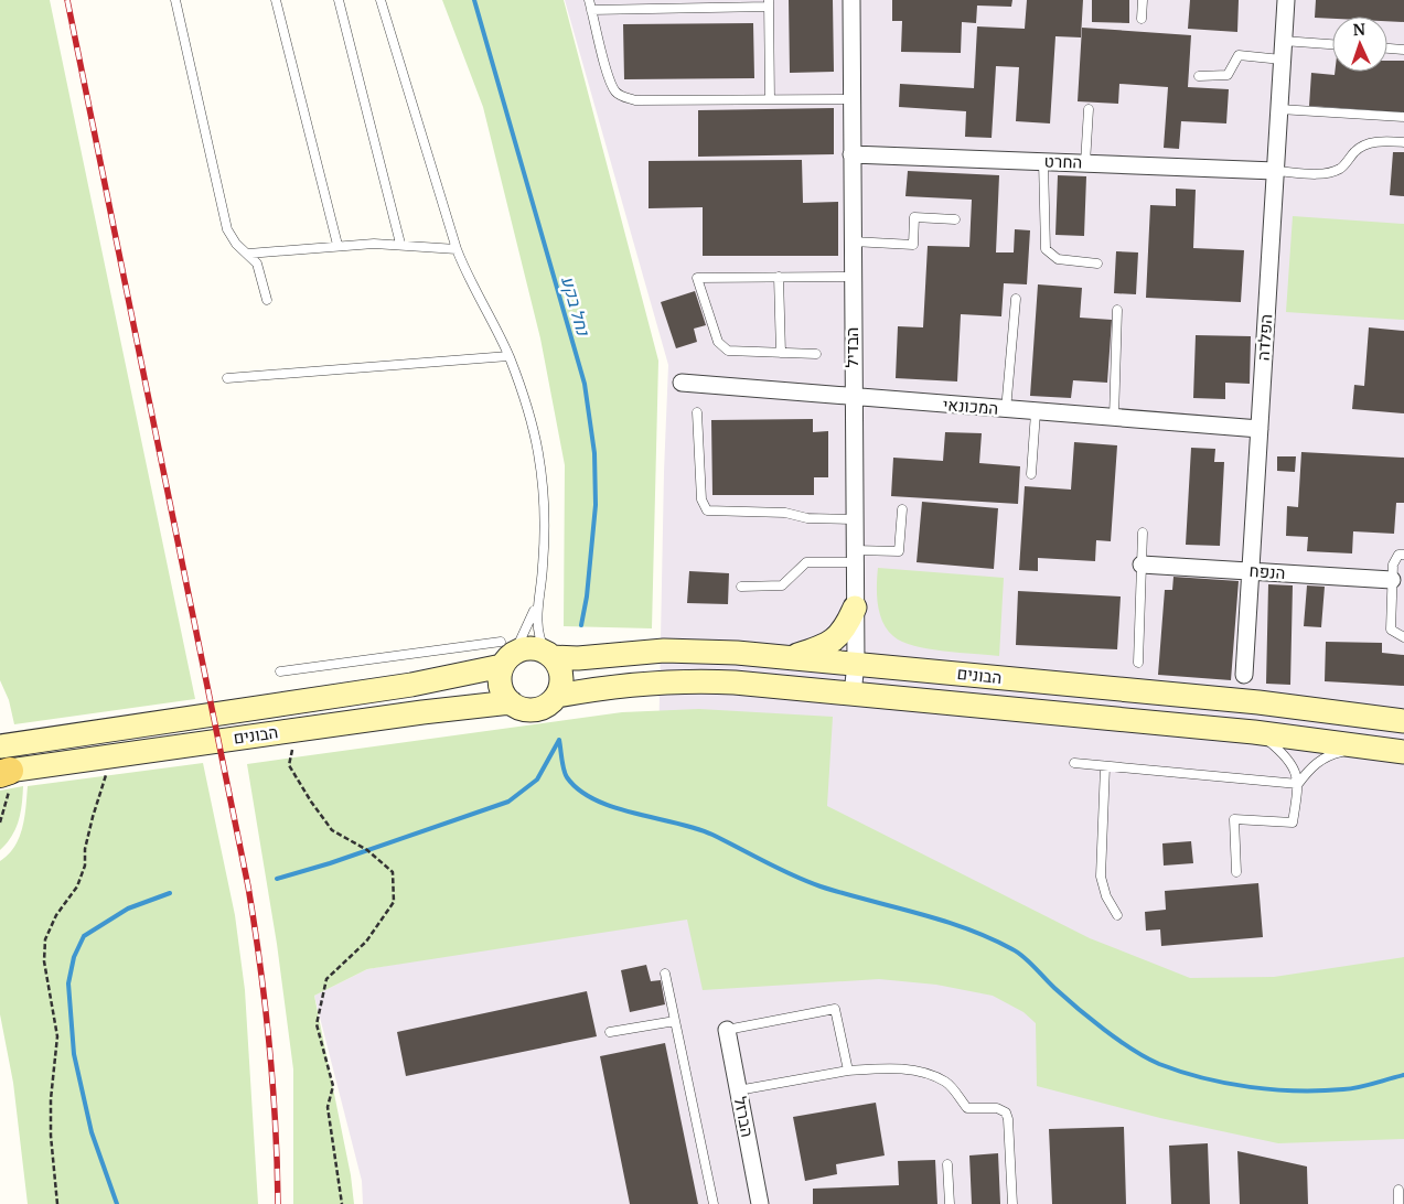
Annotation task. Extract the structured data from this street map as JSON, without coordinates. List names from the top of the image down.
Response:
{
  "streets": {
    "street": [
      "החרט",
      "הפלדה",
      "הבדיל",
      "המכונאי",
      "הנפח",
      "הבונים",
      "הברזל"
    ]
  },
  "crossings": [
    ["החרט", "הפלדה"],
    ["החרט", "הבדיל"],
    ["הפלדה", "המכונאי"],
    ["הפלדה", "הנפח"],
    ["הבדיל", "המכונאי"],
    ["הבדיל", "הבונים"]
  ],
  "water": ["נחל בקע"],
  "north": "top"
}
